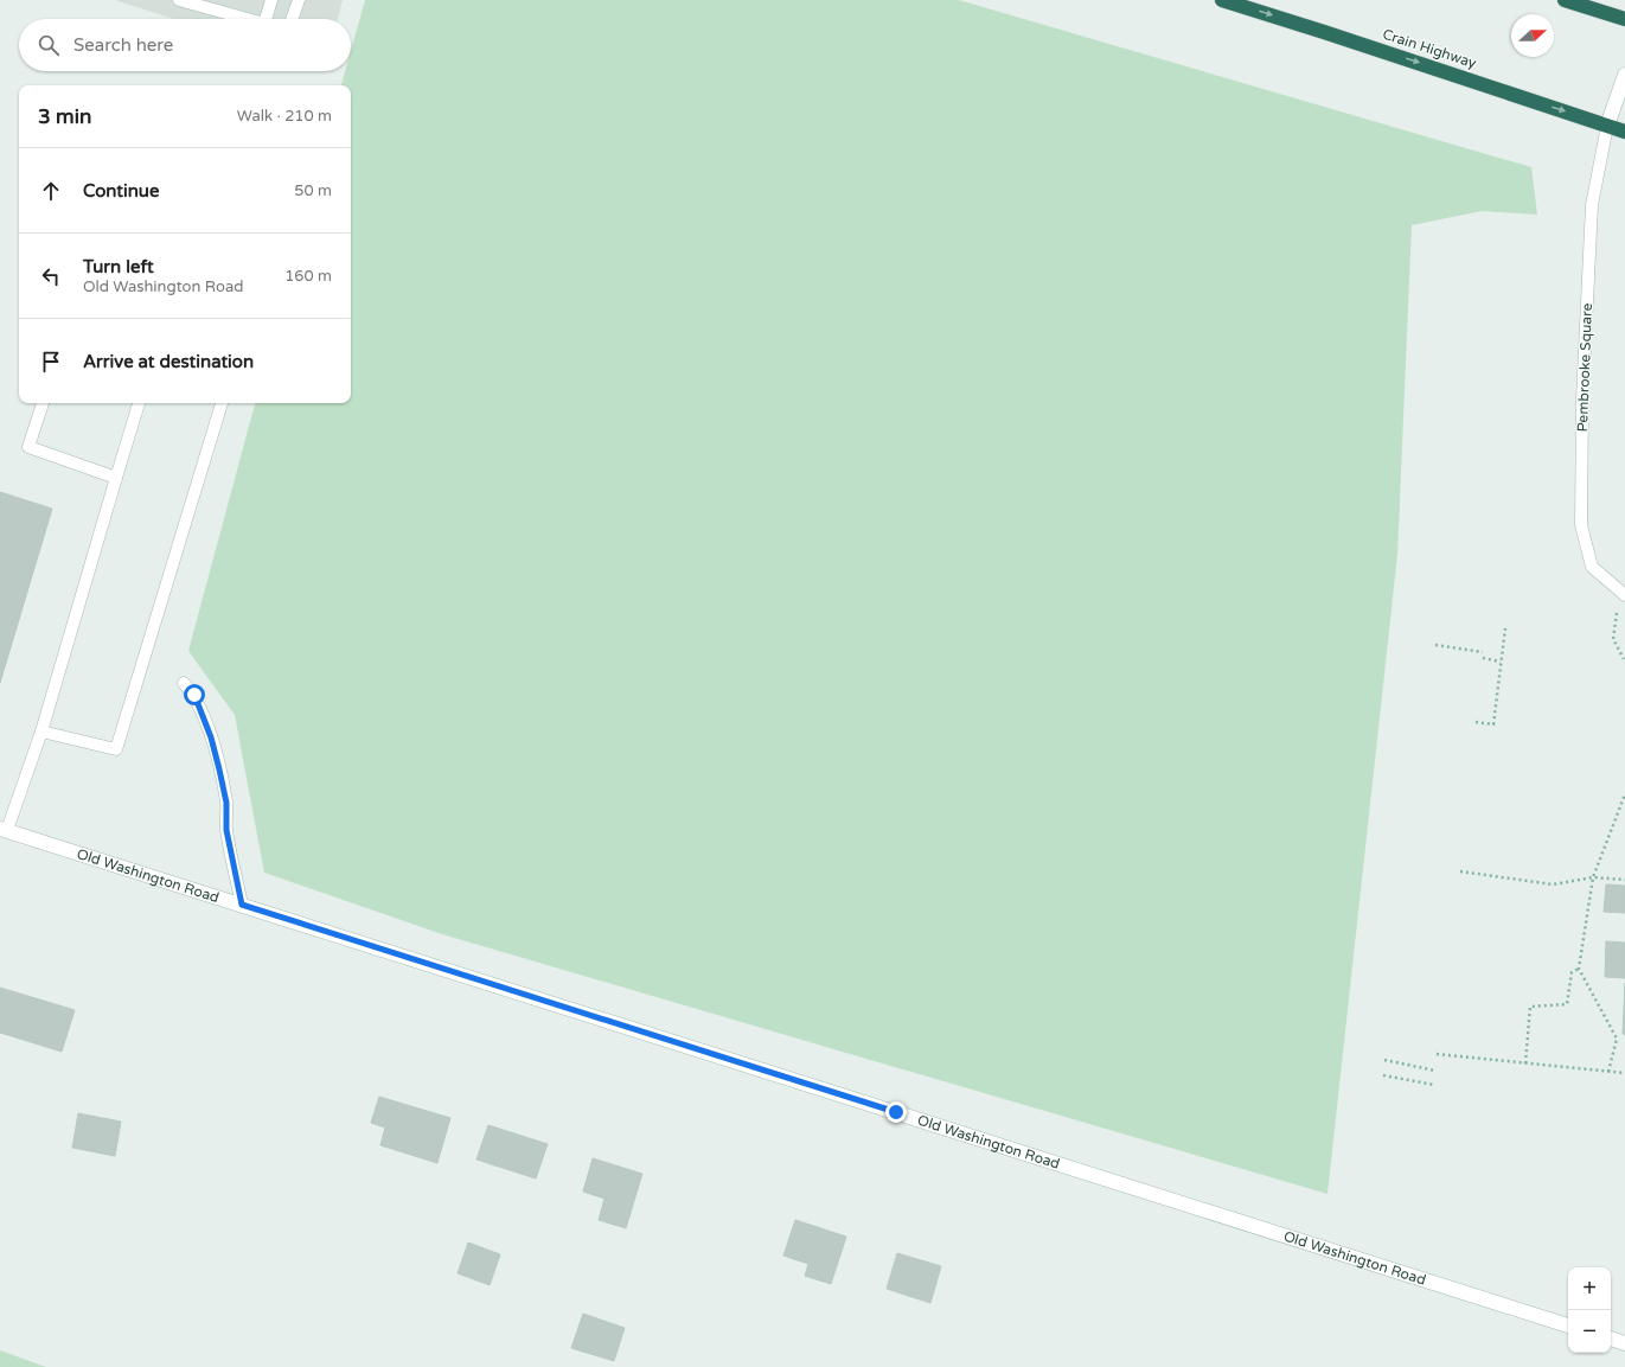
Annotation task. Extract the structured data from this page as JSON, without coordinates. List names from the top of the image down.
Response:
{
  "streets": {
    "highway": ["Crain Highway"],
    "main road": ["Old Washington Road"],
    "lane": ["Pembrooke Square"]
  },
  "crossings": [
    ["Crain Highway", "Pembrooke Square"]
  ],
  "one_way": ["Crain Highway"],
  "north": "right",
  "page": {
    "search": "Search here",
    "heading": ["3 min", "Walk · 210 m"],
    "list": [
      ["Continue", "50 m"],
      ["Turn left", "Old Washington Road", "160 m"],
      "Arrive at destination"
    ],
    "map_buttons": ["+", "−"]
  }
}
